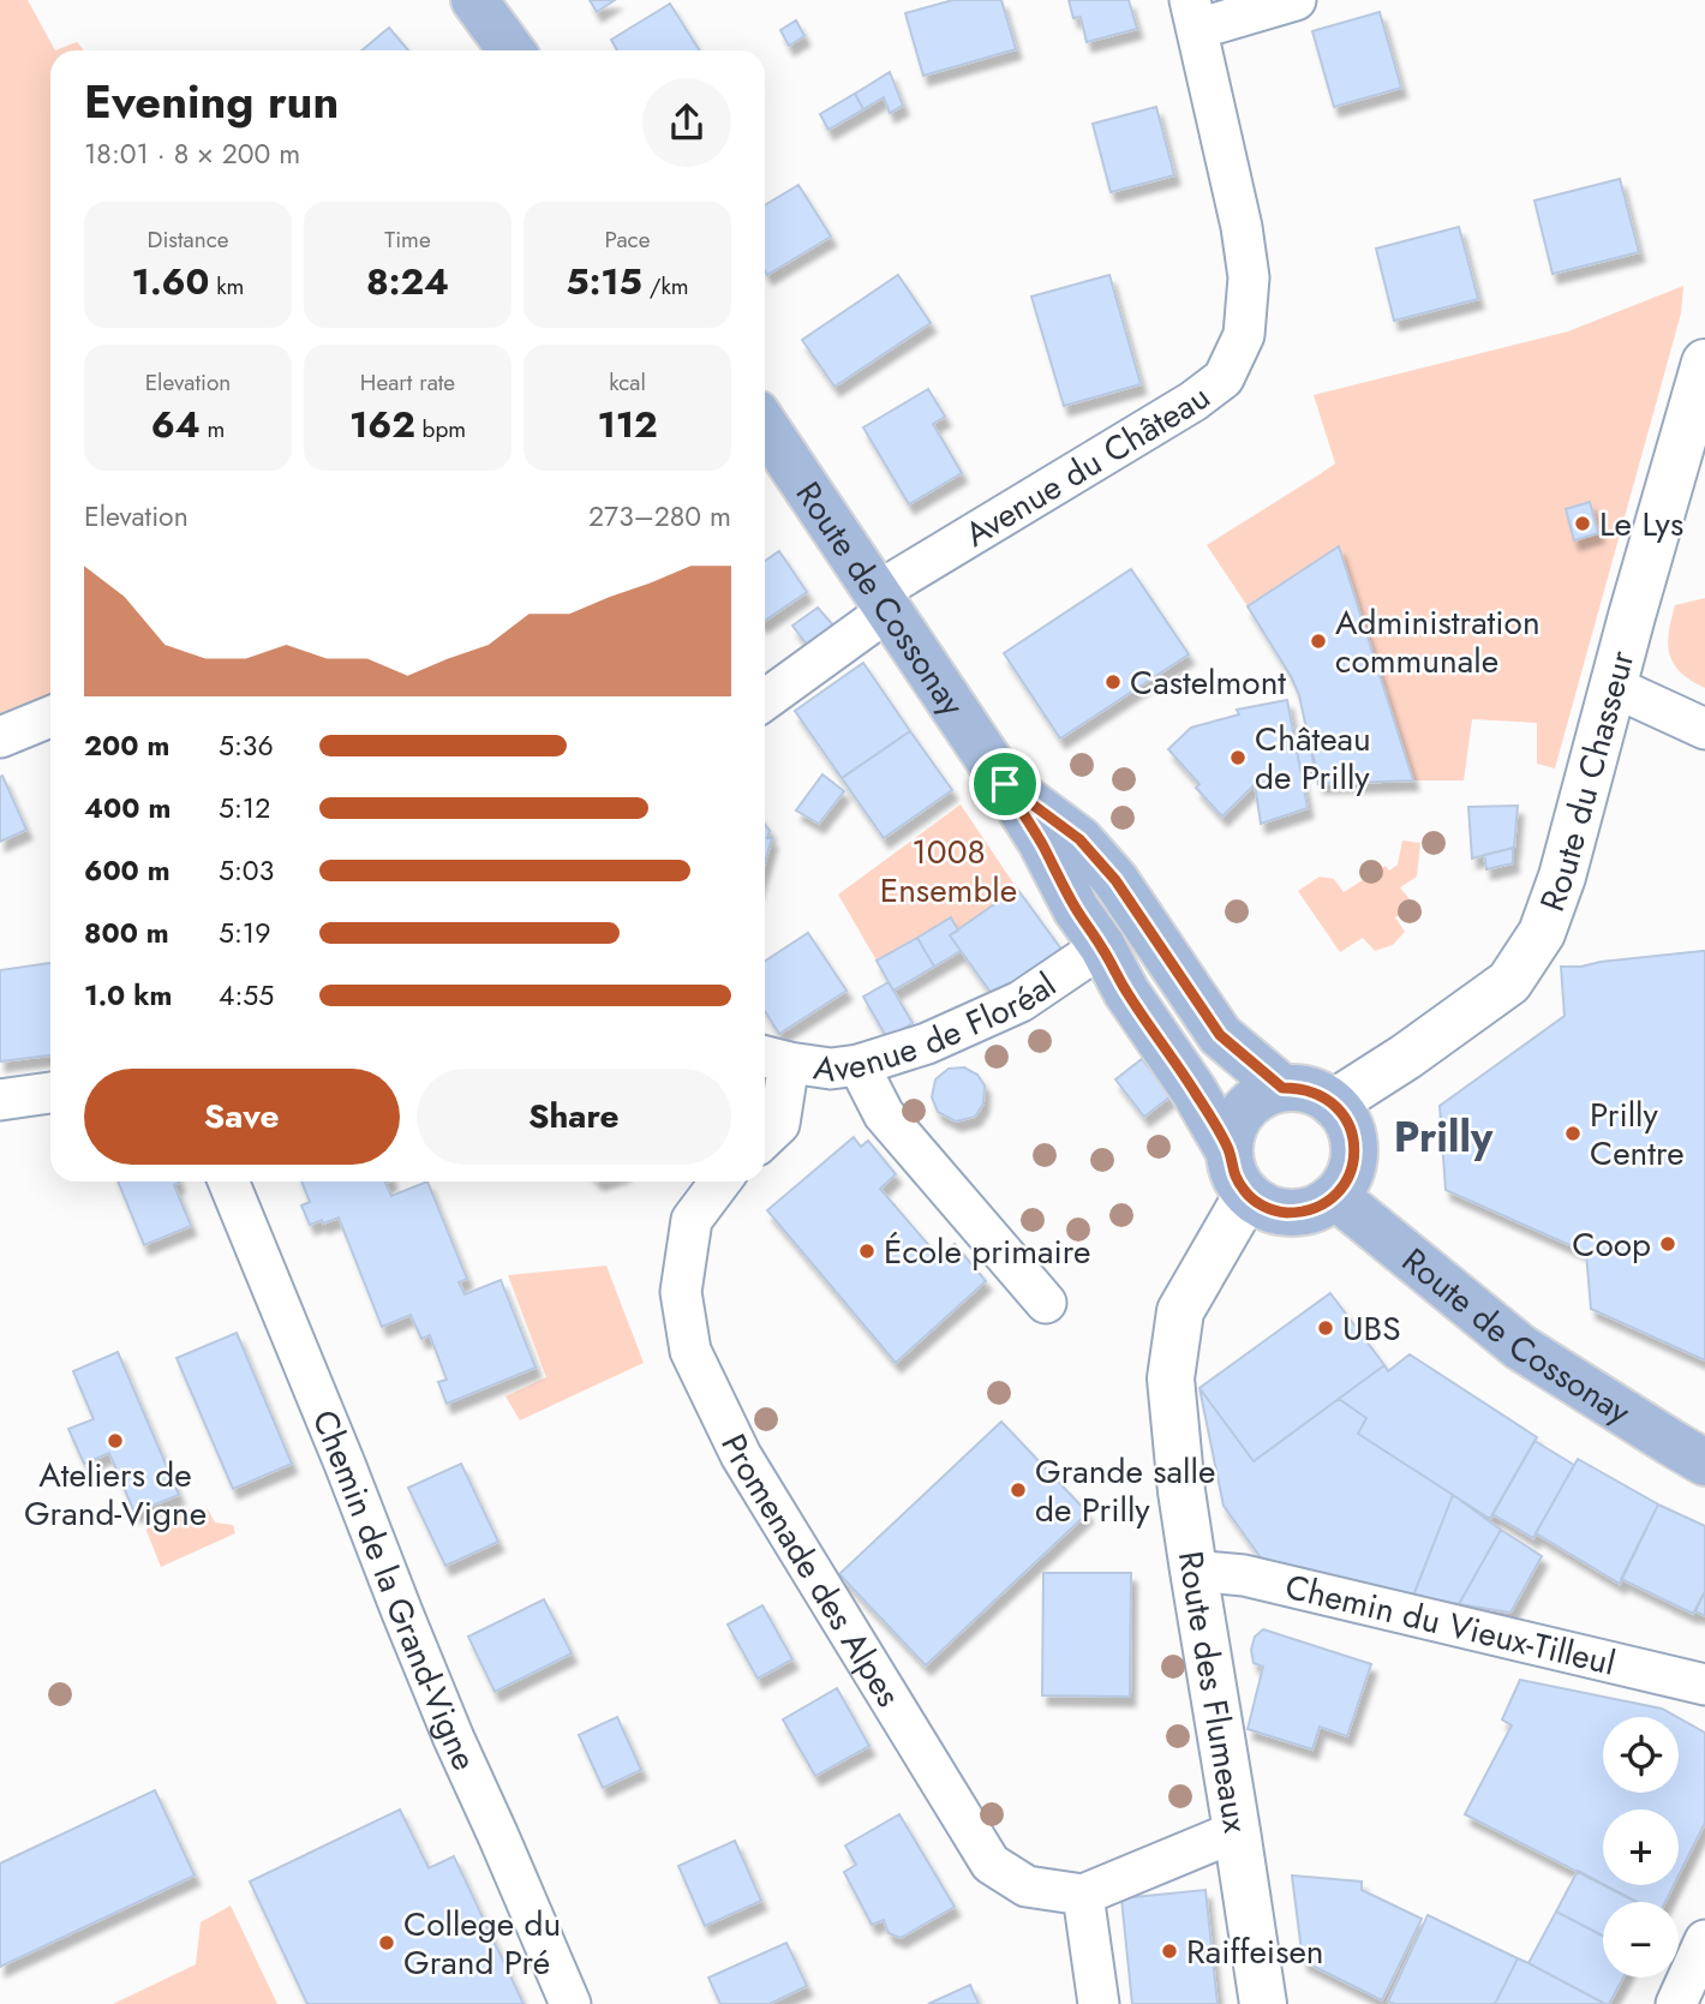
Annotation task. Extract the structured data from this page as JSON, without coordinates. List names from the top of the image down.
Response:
{
  "streets": {
    "main road": ["Route de Cossonay"],
    "street": [
      "Avenue du Château",
      "Route du Chasseur",
      "Avenue de Floréal",
      "Promenade des Alpes",
      "Chemin de la Grand-Vigne",
      "Chemin du Vieux-Tilleul",
      "Route des Flumeaux"
    ]
  },
  "crossings": [
    ["Avenue du Château", "Route de Cossonay"],
    ["Route de Cossonay", "Route du Chasseur"],
    ["Route de Cossonay", "Avenue de Floréal"],
    ["Route de Cossonay", "Route des Flumeaux"],
    ["Route du Chasseur", "Route des Flumeaux"],
    ["Promenade des Alpes", "Route des Flumeaux"],
    ["Chemin du Vieux-Tilleul", "Route des Flumeaux"]
  ],
  "districts": ["Prilly"],
  "parks": ["1008 Ensemble"],
  "places": [
    "Le Lys",
    "Administration communale",
    "Castelmont",
    "Château de Prilly",
    "Prilly Centre",
    "Coop",
    "École primaire",
    "UBS",
    "Ateliers de Grand-Vigne",
    "Grande salle de Prilly",
    "College du Grand Pré",
    "Raiffeisen"
  ],
  "page": {
    "heading": ["Evening run", "18:01 · 8 × 200 m"],
    "stats": [
      ["Distance", "1.60 km"],
      ["Time", "8:24"],
      ["Pace", "5:15 /km"],
      ["Elevation", "64 m"],
      ["Heart rate", "162 bpm"],
      ["kcal", "112"]
    ],
    "chart": ["Elevation", "273–280 m"],
    "list": [
      {
        "name": "200 m",
        "note": "5:36"
      },
      {
        "name": "400 m",
        "note": "5:12"
      },
      {
        "name": "600 m",
        "note": "5:03"
      },
      {
        "name": "800 m",
        "note": "5:19"
      },
      {
        "name": "1.0 km",
        "note": "4:55"
      }
    ],
    "buttons": ["Save", "Share"],
    "map_buttons": ["+", "−"]
  }
}
